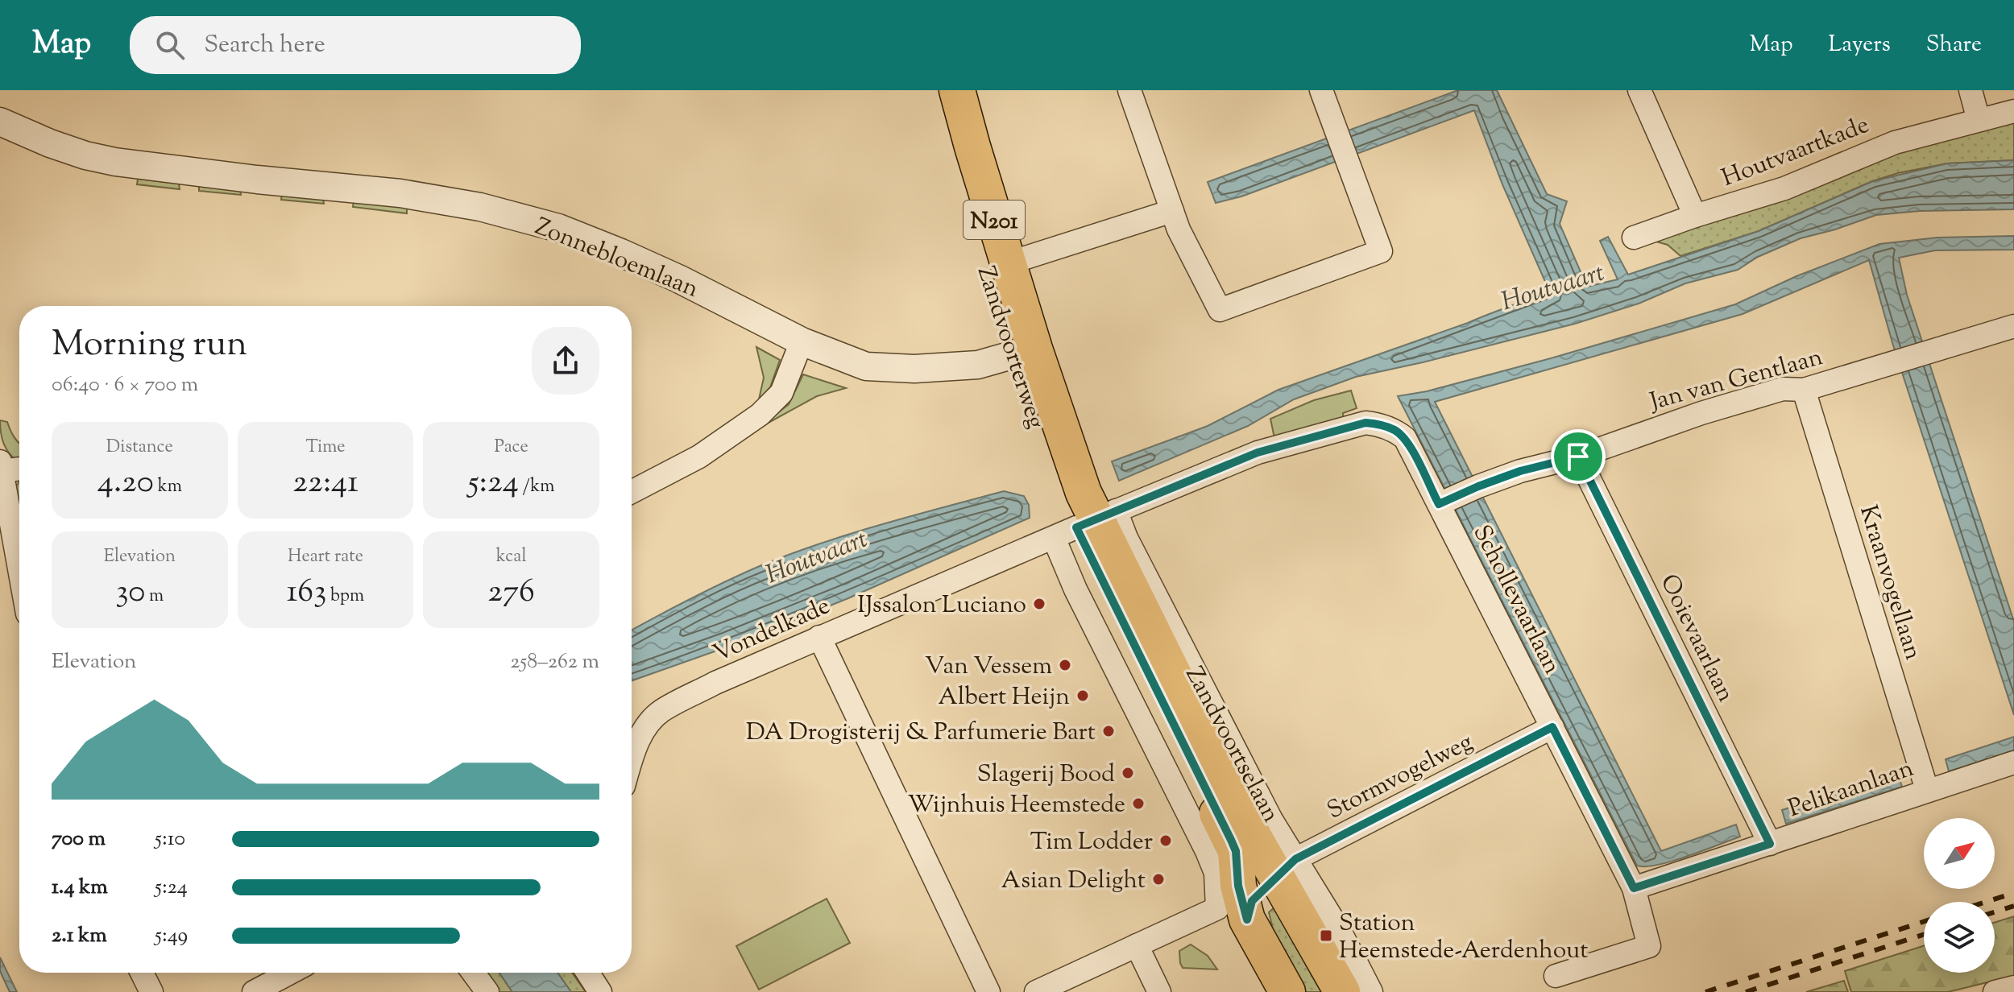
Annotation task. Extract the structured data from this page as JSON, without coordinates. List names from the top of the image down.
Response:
{
  "streets": {
    "main road": ["N201", "Zandvoorterweg", "Zandvoortselaan"],
    "street": [
      "Houtvaartkade",
      "Zonnebloemlaan",
      "Jan van Gentlaan",
      "Kraanvogellaan",
      "Schollevaarlaan",
      "Vondelkade",
      "Ooievaarlaan",
      "Stormvogelweg",
      "Pelikaanlaan"
    ]
  },
  "crossings": [
    ["Zonnebloemlaan", "Zandvoorterweg"],
    ["Zandvoorterweg", "Zandvoortselaan"],
    ["Jan van Gentlaan", "Kraanvogellaan"],
    ["Jan van Gentlaan", "Schollevaarlaan"],
    ["Jan van Gentlaan", "Ooievaarlaan"],
    ["Kraanvogellaan", "Pelikaanlaan"],
    ["Schollevaarlaan", "Vondelkade"],
    ["Schollevaarlaan", "Zandvoortselaan"],
    ["Schollevaarlaan", "Stormvogelweg"],
    ["Schollevaarlaan", "Pelikaanlaan"],
    ["Vondelkade", "Zandvoortselaan"],
    ["Ooievaarlaan", "Pelikaanlaan"],
    ["Zandvoortselaan", "Stormvogelweg"]
  ],
  "water": ["Houtvaart"],
  "places": {
    "other": [
      "IJssalon Luciano",
      "Van Vessem",
      "Albert Heijn",
      "DA Drogisterij & Parfumerie Bart",
      "Slagerij Bood",
      "Wijnhuis Heemstede",
      "Tim Lodder",
      "Asian Delight"
    ],
    "transit": ["Station Heemstede-Aerdenhout"]
  },
  "north": "top right",
  "page": {
    "header": "Map",
    "search": "Search here",
    "nav": ["Map", "Layers", "Share"],
    "heading": ["Morning run", "06:40 · 6 × 700 m"],
    "stats": [
      ["Distance", "4.20 km"],
      ["Time", "22:41"],
      ["Pace", "5:24 /km"],
      ["Elevation", "30 m"],
      ["Heart rate", "163 bpm"],
      ["kcal", "276"]
    ],
    "chart": ["Elevation", "258–262 m"],
    "list": [
      {
        "name": "700 m",
        "note": "5:10"
      },
      {
        "name": "1.4 km",
        "note": "5:24"
      },
      {
        "name": "2.1 km",
        "note": "5:49"
      }
    ]
  }
}
